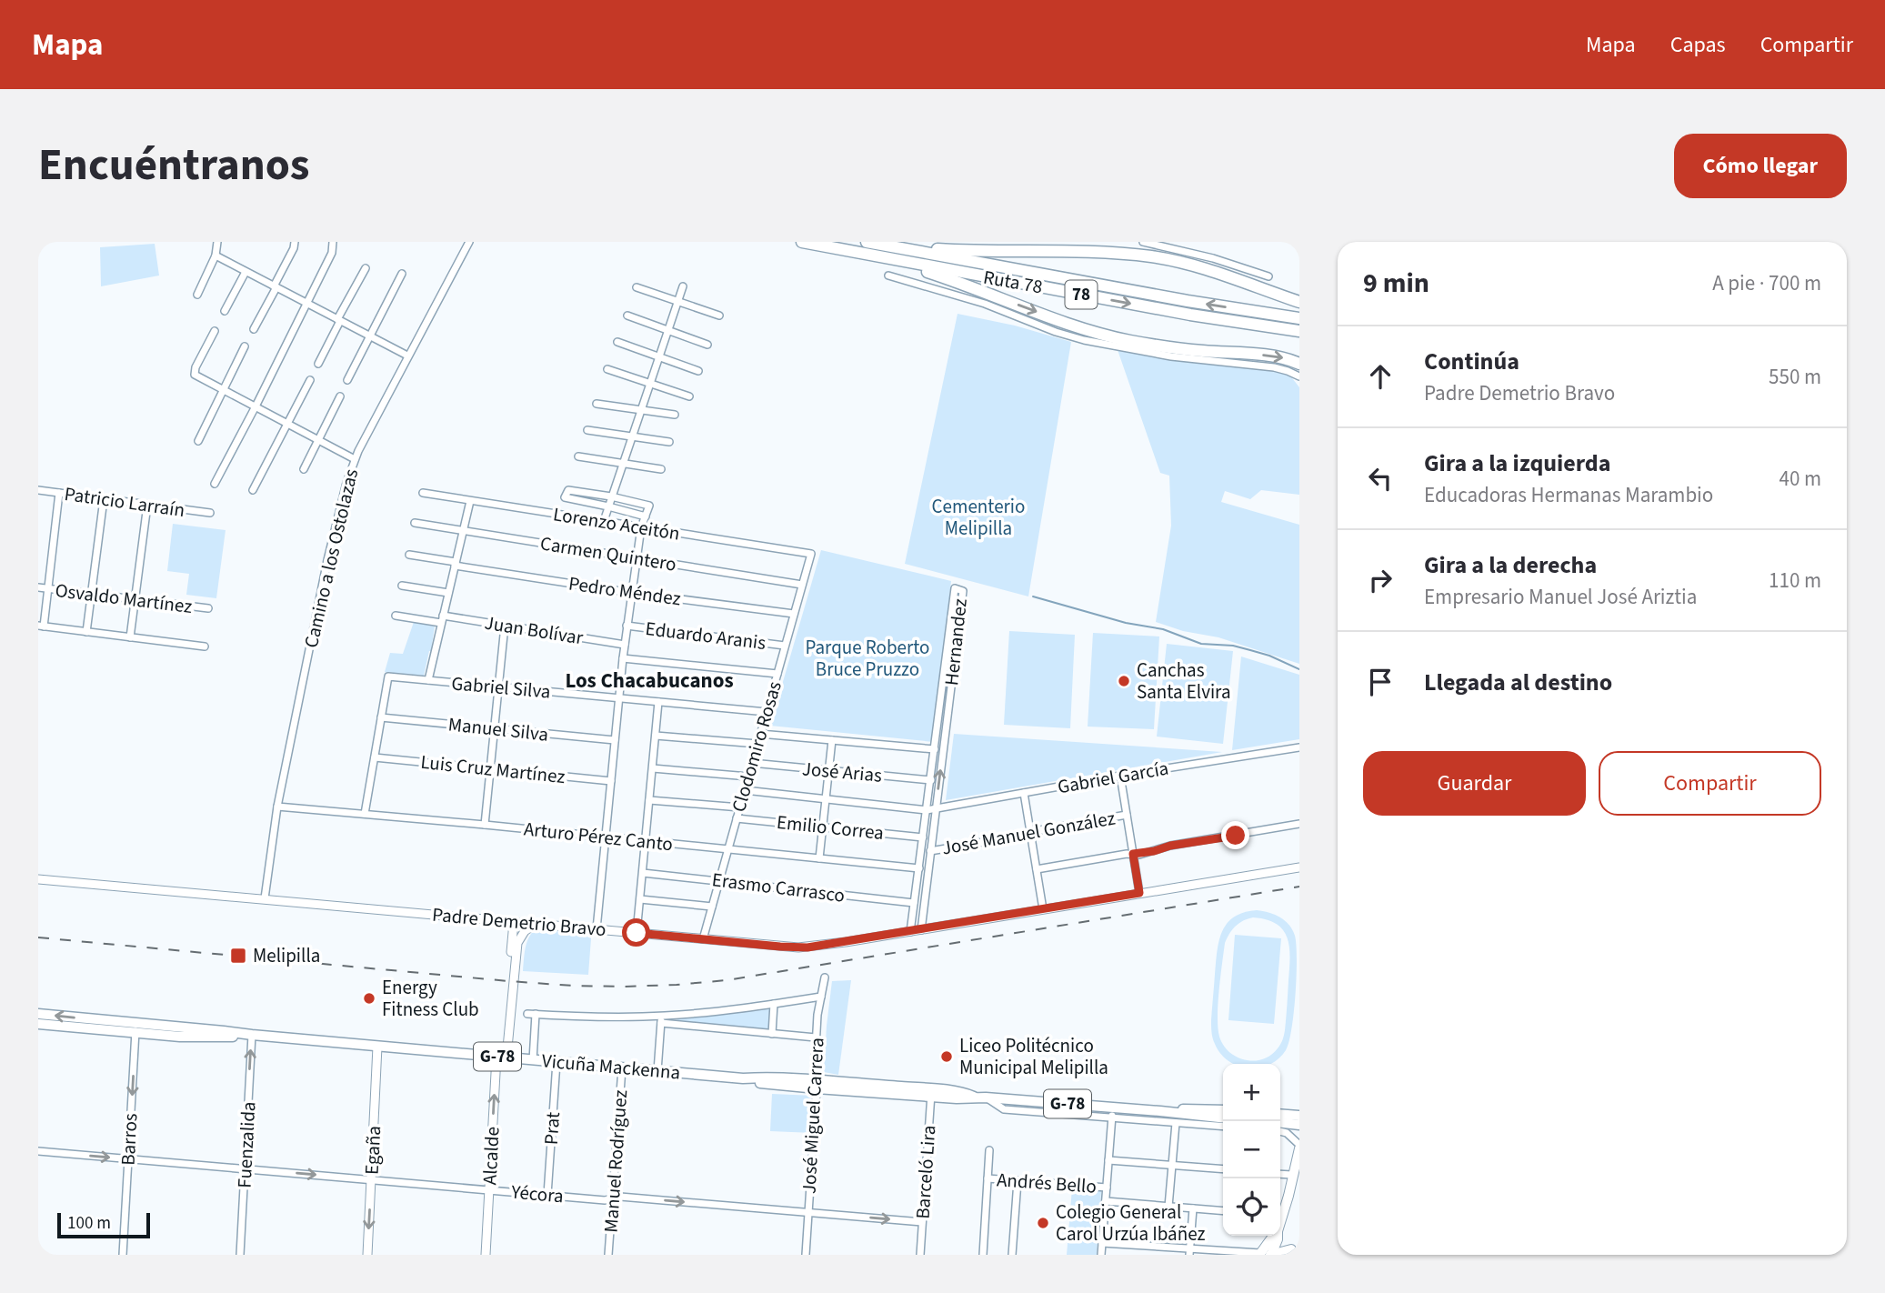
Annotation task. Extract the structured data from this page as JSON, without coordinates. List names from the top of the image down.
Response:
{
  "streets": {
    "highway": ["Ruta 78", "78"],
    "main road": ["G-78", "Vicuña Mackenna"],
    "street": [
      "Patricio Larraín",
      "Lorenzo Aceitón",
      "Carmen Quintero",
      "Camino a los Ostolazas",
      "Pedro Méndez",
      "Osvaldo Martínez",
      "Juan Bolívar",
      "Eduardo Aranis",
      "Hernandez",
      "Gabriel Silva",
      "Manuel Silva",
      "Clodomiro Rosas",
      "Luis Cruz Martínez",
      "José Arias",
      "Gabriel García",
      "Emilio Correa",
      "José Manuel González",
      "Arturo Pérez Canto",
      "Erasmo Carrasco",
      "Padre Demetrio Bravo",
      "José Miguel Carrera",
      "Prat",
      "Barros",
      "Fuenzalida",
      "Egaña",
      "Alcalde",
      "Manuel Rodríguez",
      "Barceló Lira",
      "Andrés Bello",
      "Yécora"
    ]
  },
  "crossings": [
    ["Lorenzo Aceitón", "Clodomiro Rosas"],
    ["Carmen Quintero", "Clodomiro Rosas"],
    ["Camino a los Ostolazas", "Arturo Pérez Canto"],
    ["Camino a los Ostolazas", "Padre Demetrio Bravo"],
    ["Pedro Méndez", "Clodomiro Rosas"],
    ["Eduardo Aranis", "Clodomiro Rosas"],
    ["Hernandez", "José Arias"],
    ["Hernandez", "Gabriel García"],
    ["Hernandez", "Emilio Correa"],
    ["Hernandez", "José Manuel González"],
    ["Hernandez", "Arturo Pérez Canto"],
    ["Hernandez", "Erasmo Carrasco"],
    ["Hernandez", "Padre Demetrio Bravo"],
    ["Gabriel Silva", "Manuel Silva"],
    ["Gabriel Silva", "Clodomiro Rosas"],
    ["Clodomiro Rosas", "José Arias"],
    ["Clodomiro Rosas", "Gabriel García"],
    ["Clodomiro Rosas", "Emilio Correa"],
    ["Clodomiro Rosas", "Arturo Pérez Canto"],
    ["Clodomiro Rosas", "Erasmo Carrasco"],
    ["Clodomiro Rosas", "Padre Demetrio Bravo"],
    ["Padre Demetrio Bravo", "Alcalde"],
    ["Vicuña Mackenna", "José Miguel Carrera"],
    ["Vicuña Mackenna", "Prat"],
    ["Vicuña Mackenna", "Barros"],
    ["Vicuña Mackenna", "Fuenzalida"],
    ["Vicuña Mackenna", "Egaña"],
    ["Vicuña Mackenna", "Alcalde"],
    ["Vicuña Mackenna", "Manuel Rodríguez"],
    ["Vicuña Mackenna", "Barceló Lira"],
    ["José Miguel Carrera", "Yécora"],
    ["Prat", "Yécora"],
    ["Barros", "Yécora"],
    ["Fuenzalida", "Yécora"],
    ["Egaña", "Yécora"],
    ["Alcalde", "Yécora"],
    ["Manuel Rodríguez", "Yécora"],
    ["Barceló Lira", "Yécora"]
  ],
  "one_way": [
    "Barros",
    "Fuenzalida",
    "Egaña",
    "Yécora"
  ],
  "districts": ["Los Chacabucanos"],
  "parks": ["Cementerio Melipilla", "Parque Roberto Bruce Pruzzo"],
  "places": {
    "other": [
      "Canchas Santa Elvira",
      "Energy Fitness Club",
      "Liceo Politécnico Municipal Melipilla",
      "Colegio General Carol Urzúa Ibáñez"
    ],
    "transit": ["Melipilla"]
  },
  "scale_bar": "100 m",
  "page": {
    "header": "Mapa",
    "nav": ["Mapa", "Capas", "Compartir"],
    "title": "Encuéntranos",
    "buttons": [
      "Cómo llegar",
      ["Guardar", "Compartir"]
    ],
    "heading": ["9 min", "A pie · 700 m"],
    "list": [
      ["Continúa", "Padre Demetrio Bravo", "550 m"],
      ["Gira a la izquierda", "Educadoras Hermanas Marambio", "40 m"],
      ["Gira a la derecha", "Empresario Manuel José Ariztia", "110 m"],
      "Llegada al destino"
    ],
    "map_buttons": ["+", "−"],
    "scale": "100 m"
  }
}
